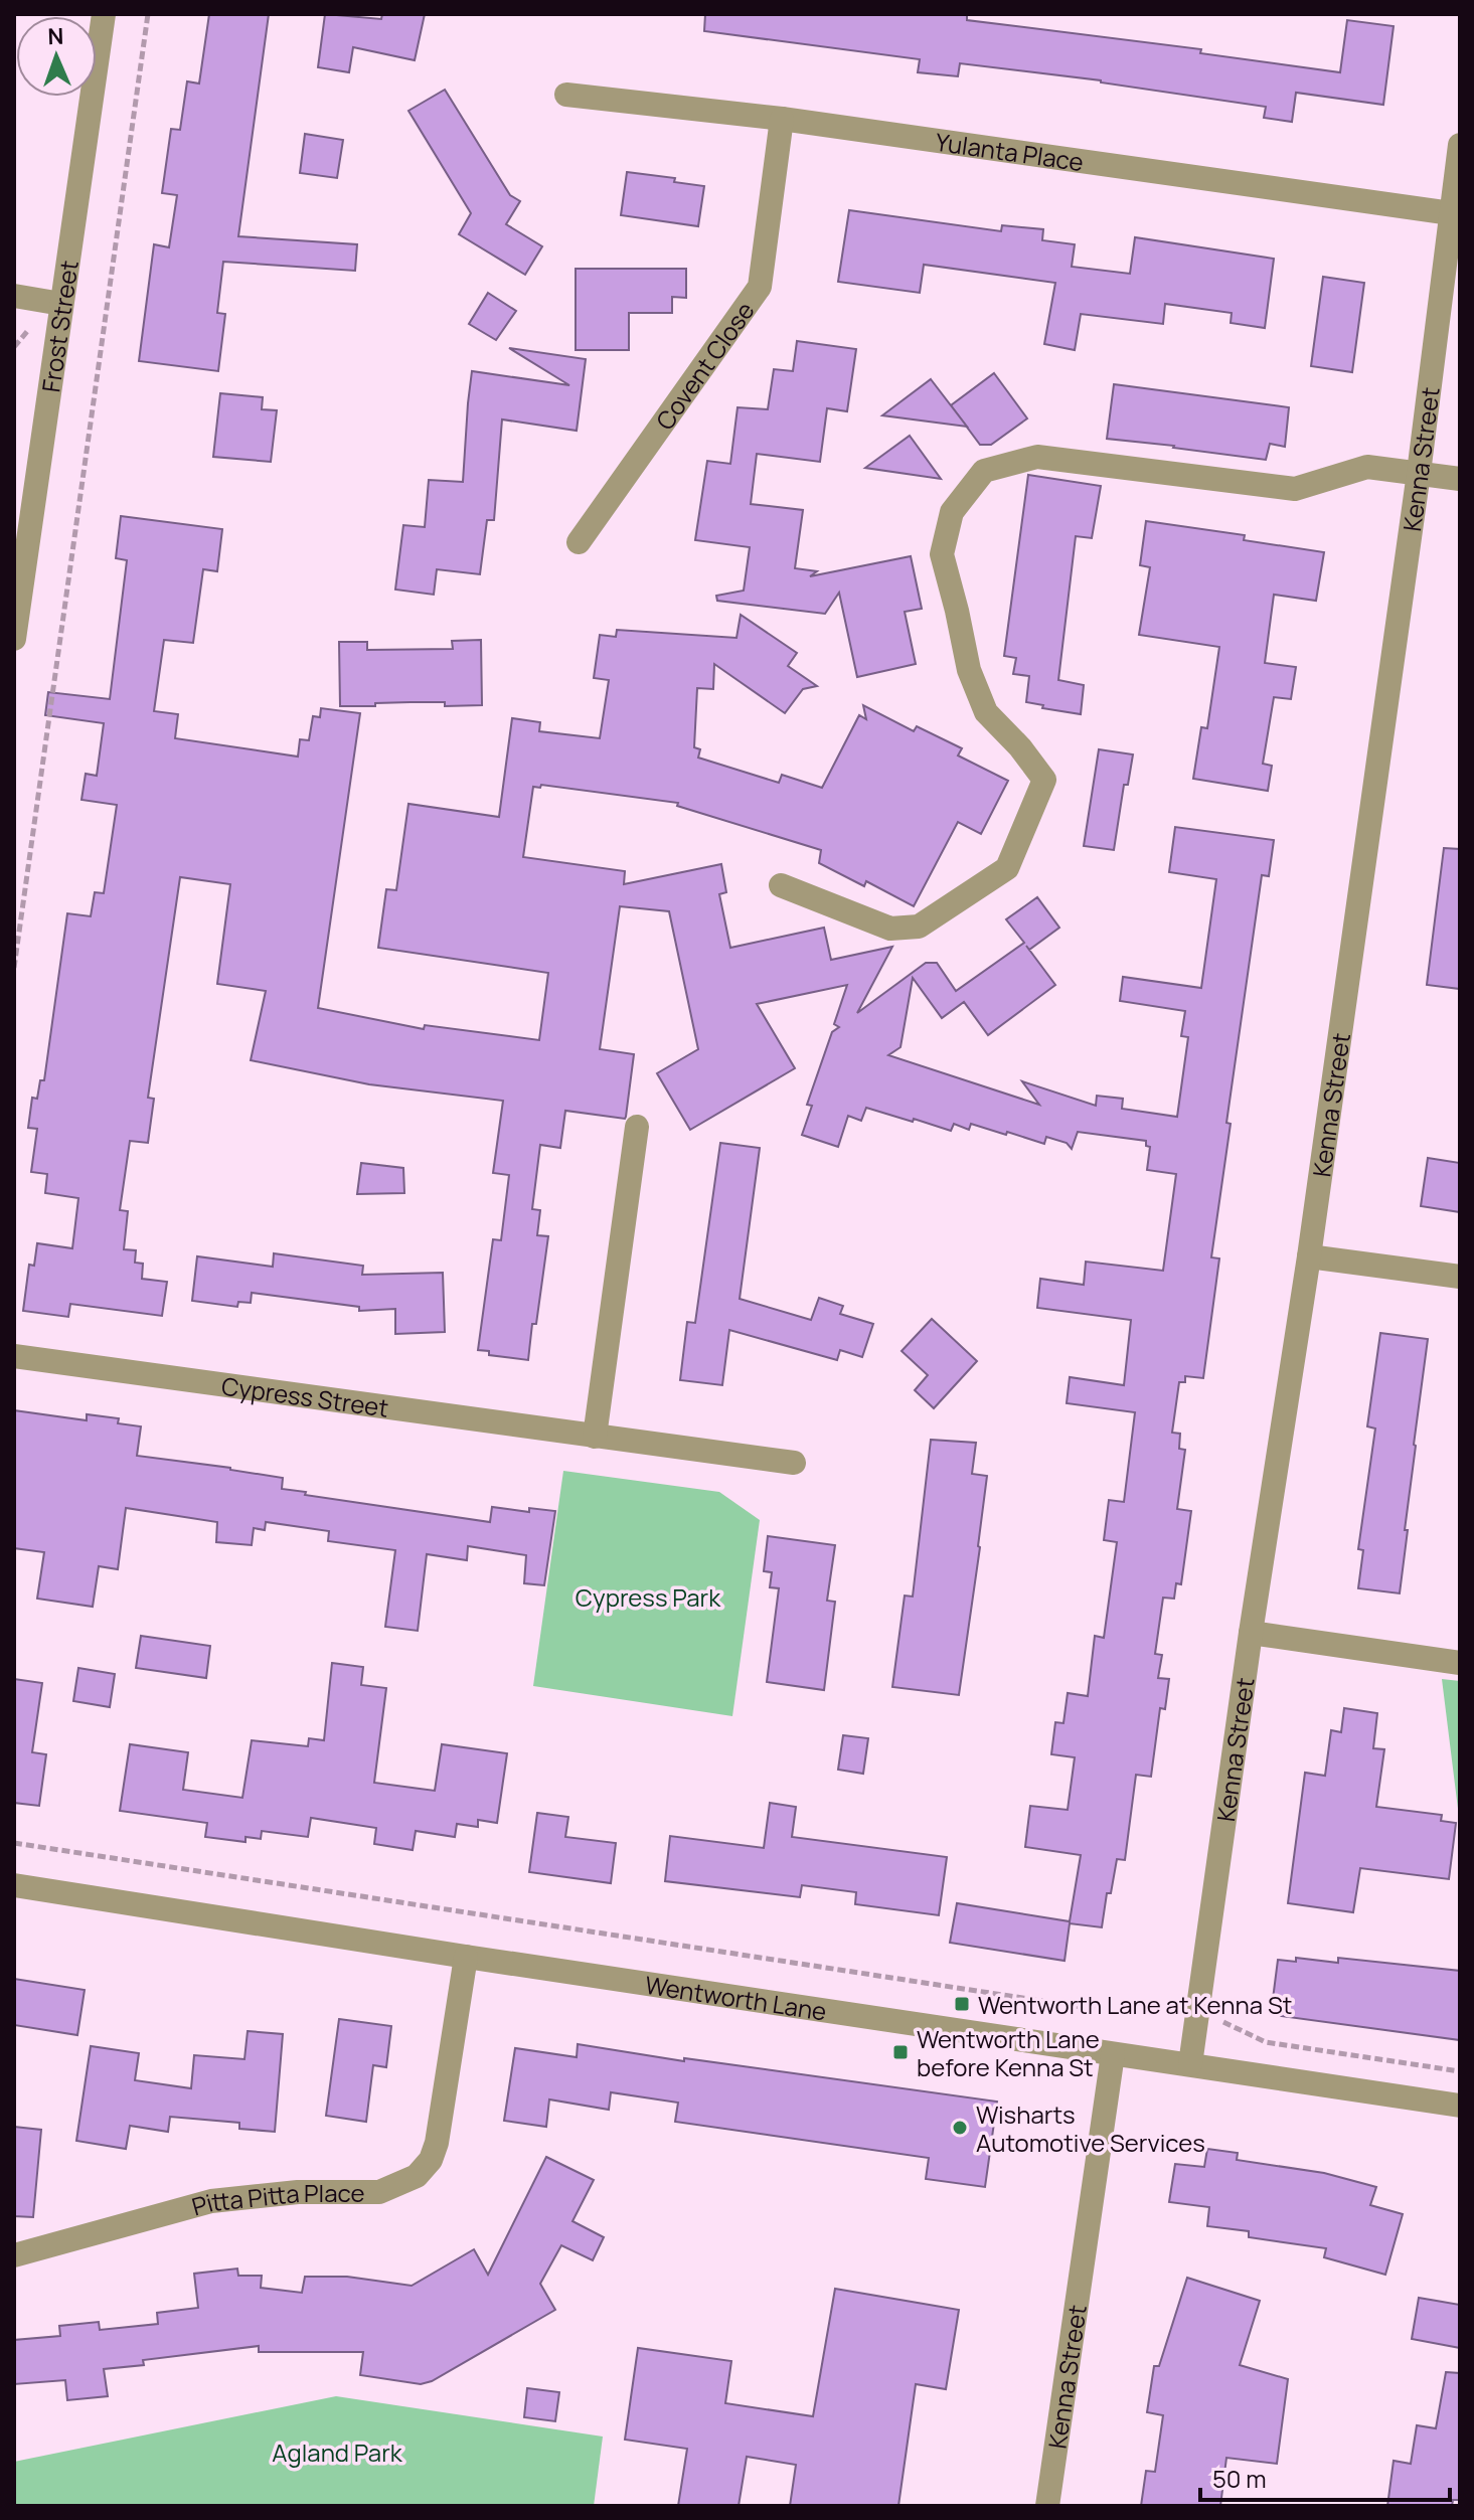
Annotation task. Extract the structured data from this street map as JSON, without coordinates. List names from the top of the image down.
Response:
{
  "streets": {
    "street": [
      "Yulanta Place",
      "Frost Street",
      "Covent Close",
      "Kenna Street",
      "Cypress Street",
      "Wentworth Lane",
      "Pitta Pitta Place"
    ]
  },
  "crossings": [
    ["Yulanta Place", "Covent Close"],
    ["Yulanta Place", "Kenna Street"],
    ["Kenna Street", "Wentworth Lane"],
    ["Wentworth Lane", "Pitta Pitta Place"]
  ],
  "parks": ["Cypress Park", "Agland Park"],
  "places": {
    "transit": ["Wentworth Lane at Kenna St", "Wentworth Lane before Kenna St"],
    "other": ["Wisharts Automotive Services"]
  },
  "scale_bar": "50 m",
  "north": "top"
}
